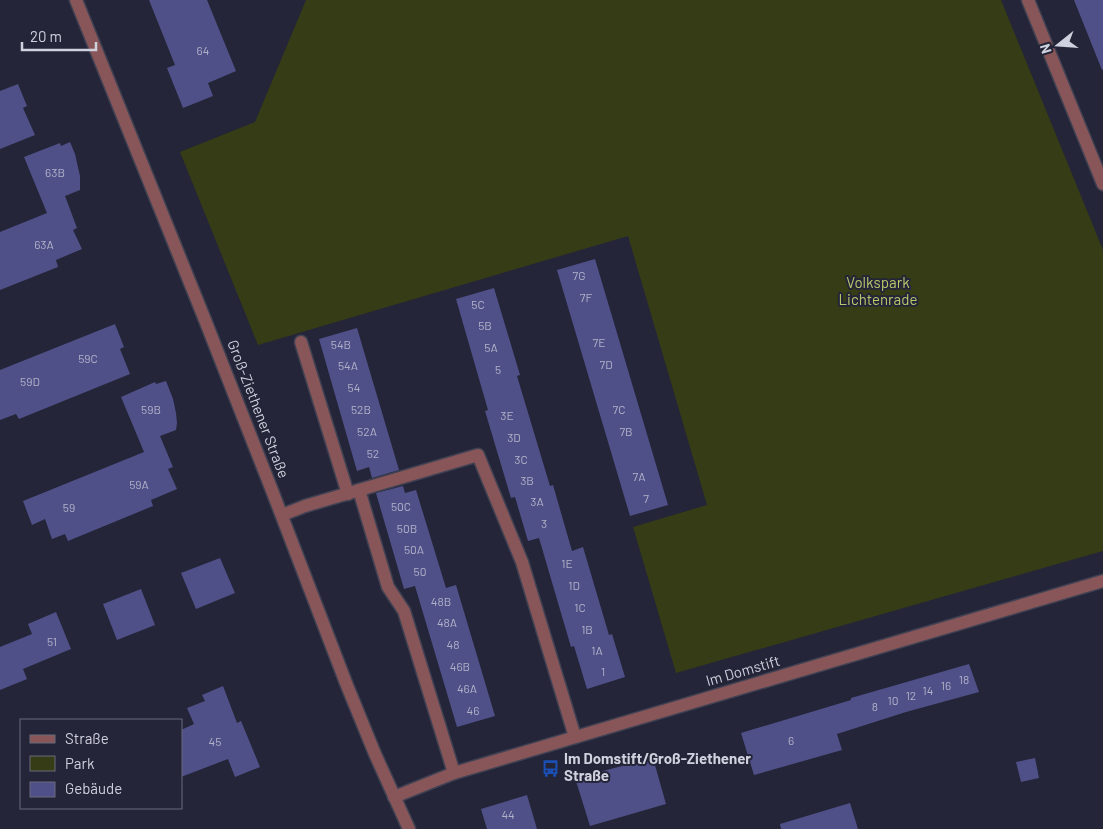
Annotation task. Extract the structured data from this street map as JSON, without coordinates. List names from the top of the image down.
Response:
{
  "streets": {
    "street": ["Groß-Ziethener Straße", "Im Domstift"]
  },
  "crossings": [
    ["Groß-Ziethener Straße", "Im Domstift"]
  ],
  "parks": ["Volkspark Lichtenrade"],
  "places": {
    "bus stop": ["Im Domstift/Groß-Ziethener Straße"]
  },
  "house_numbers": [
    "64",
    "63B",
    "63A",
    "7G",
    "7F",
    "5C",
    "5B",
    "7E",
    "54B",
    "5A",
    "59C",
    "7D",
    "54A",
    "5",
    "59D",
    "54",
    "59B",
    "52B",
    "7C",
    "3E",
    "52A",
    "7B",
    "3D",
    "52",
    "3C",
    "7A",
    "3B",
    "59A",
    "7",
    "3A",
    "50C",
    "59",
    "3",
    "50B",
    "50A",
    "1E",
    "50",
    "1D",
    "48B",
    "1C",
    "48A",
    "1B",
    "51",
    "48",
    "1A",
    "46B",
    "1",
    "18",
    "16",
    "46A",
    "14",
    "12",
    "10",
    "8",
    "46",
    "6",
    "45",
    "44"
  ],
  "legend": ["Straße", "Park", "Gebäude"],
  "scale_bar": "20 m",
  "north": "left"
}
